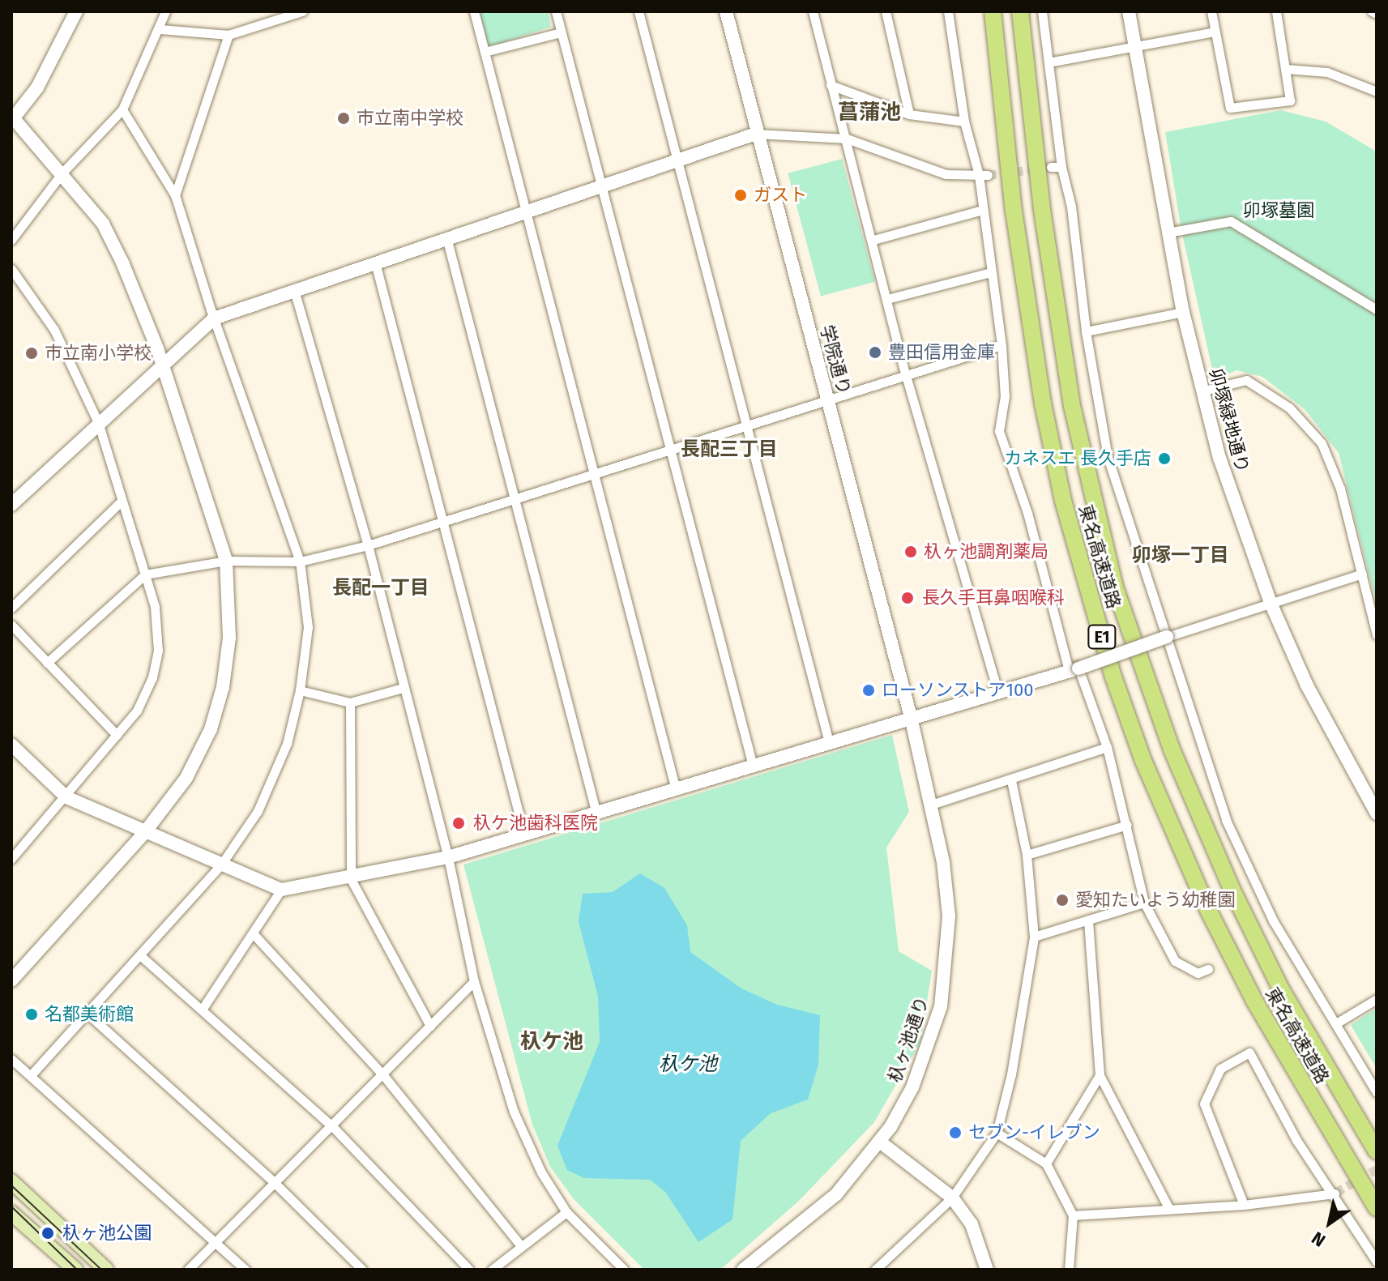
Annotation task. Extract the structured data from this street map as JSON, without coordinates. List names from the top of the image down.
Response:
{
  "streets": {
    "highway": ["東名高速道路", "E1"],
    "street": ["学院通り", "卯塚緑地通り", "杁ヶ池通り"]
  },
  "crossings": [
    ["学院通り", "杁ヶ池通り"]
  ],
  "districts": [
    "菖蒲池",
    "長配三丁目",
    "卯塚一丁目",
    "長配一丁目",
    "杁ケ池"
  ],
  "water": ["杁ケ池"],
  "parks": ["卯塚墓園"],
  "places": [
    "市立南中学校",
    "ガスト",
    "豊田信用金庫",
    "市立南小学校",
    "カネスエ 長久手店",
    "杁ヶ池調剤薬局",
    "長久手耳鼻咽喉科",
    "ローソンストア100",
    "杁ケ池歯科医院",
    "愛知たいよう幼稚園",
    "名都美術館",
    "セブン-イレブン",
    "杁ヶ池公園"
  ],
  "north": "bottom left"
}
